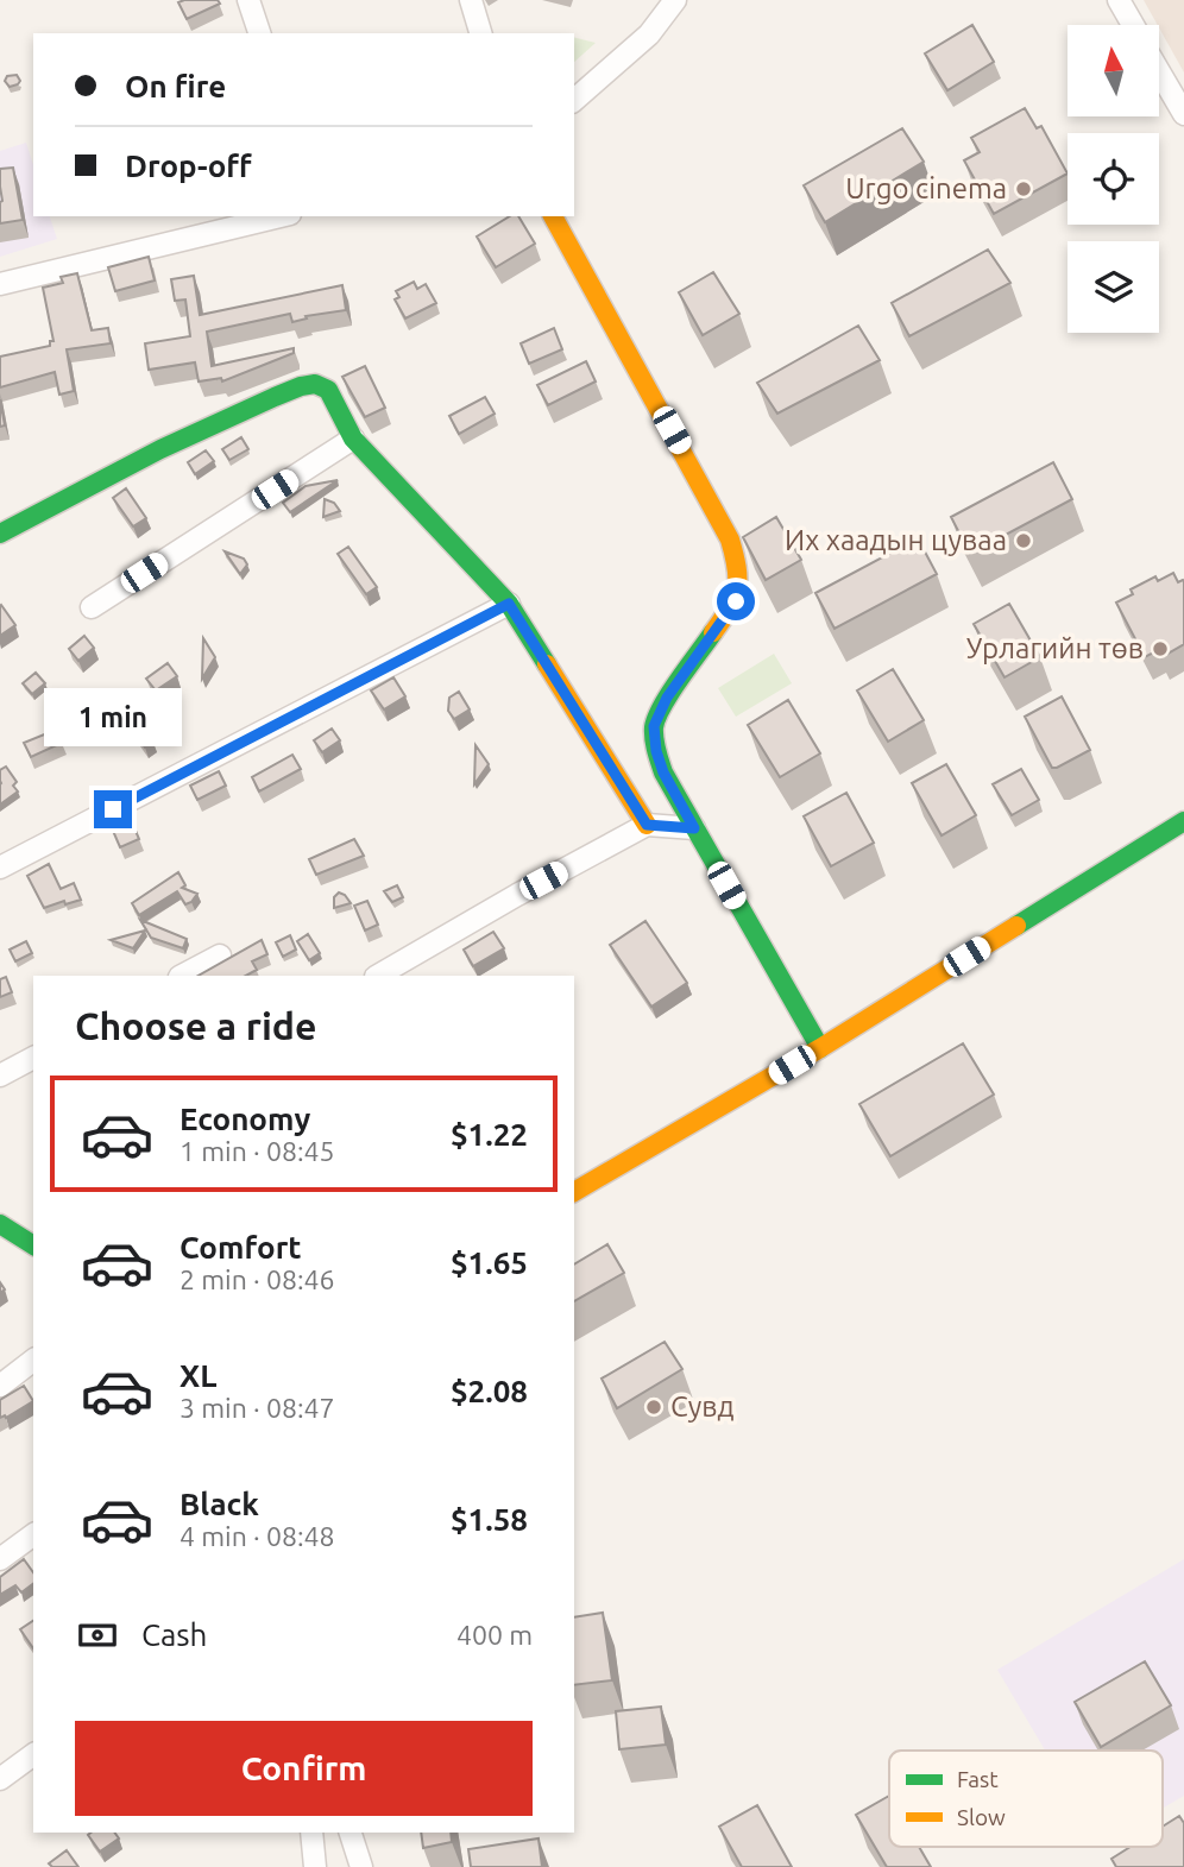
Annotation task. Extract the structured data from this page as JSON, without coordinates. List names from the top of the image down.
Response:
{
  "places": [
    "Urgo cinema",
    "Их хаадын цуваа",
    "Урлагийн төв",
    "Сувд"
  ],
  "legend": ["Fast", "Slow"],
  "north": "top",
  "page": {
    "banner": ["On fire", "Drop-off"],
    "bubble": "1 min",
    "heading": "Choose a ride",
    "list": [
      {
        "name": "Economy",
        "note": "1 min · 08:45",
        "value": "$1.22"
      },
      {
        "name": "Comfort",
        "note": "2 min · 08:46",
        "value": "$1.65"
      },
      {
        "name": "XL",
        "note": "3 min · 08:47",
        "value": "$2.08"
      },
      {
        "name": "Black",
        "note": "4 min · 08:48",
        "value": "$1.58"
      }
    ],
    "pay": ["Cash", "400 m"],
    "buttons": "Confirm"
  }
}
